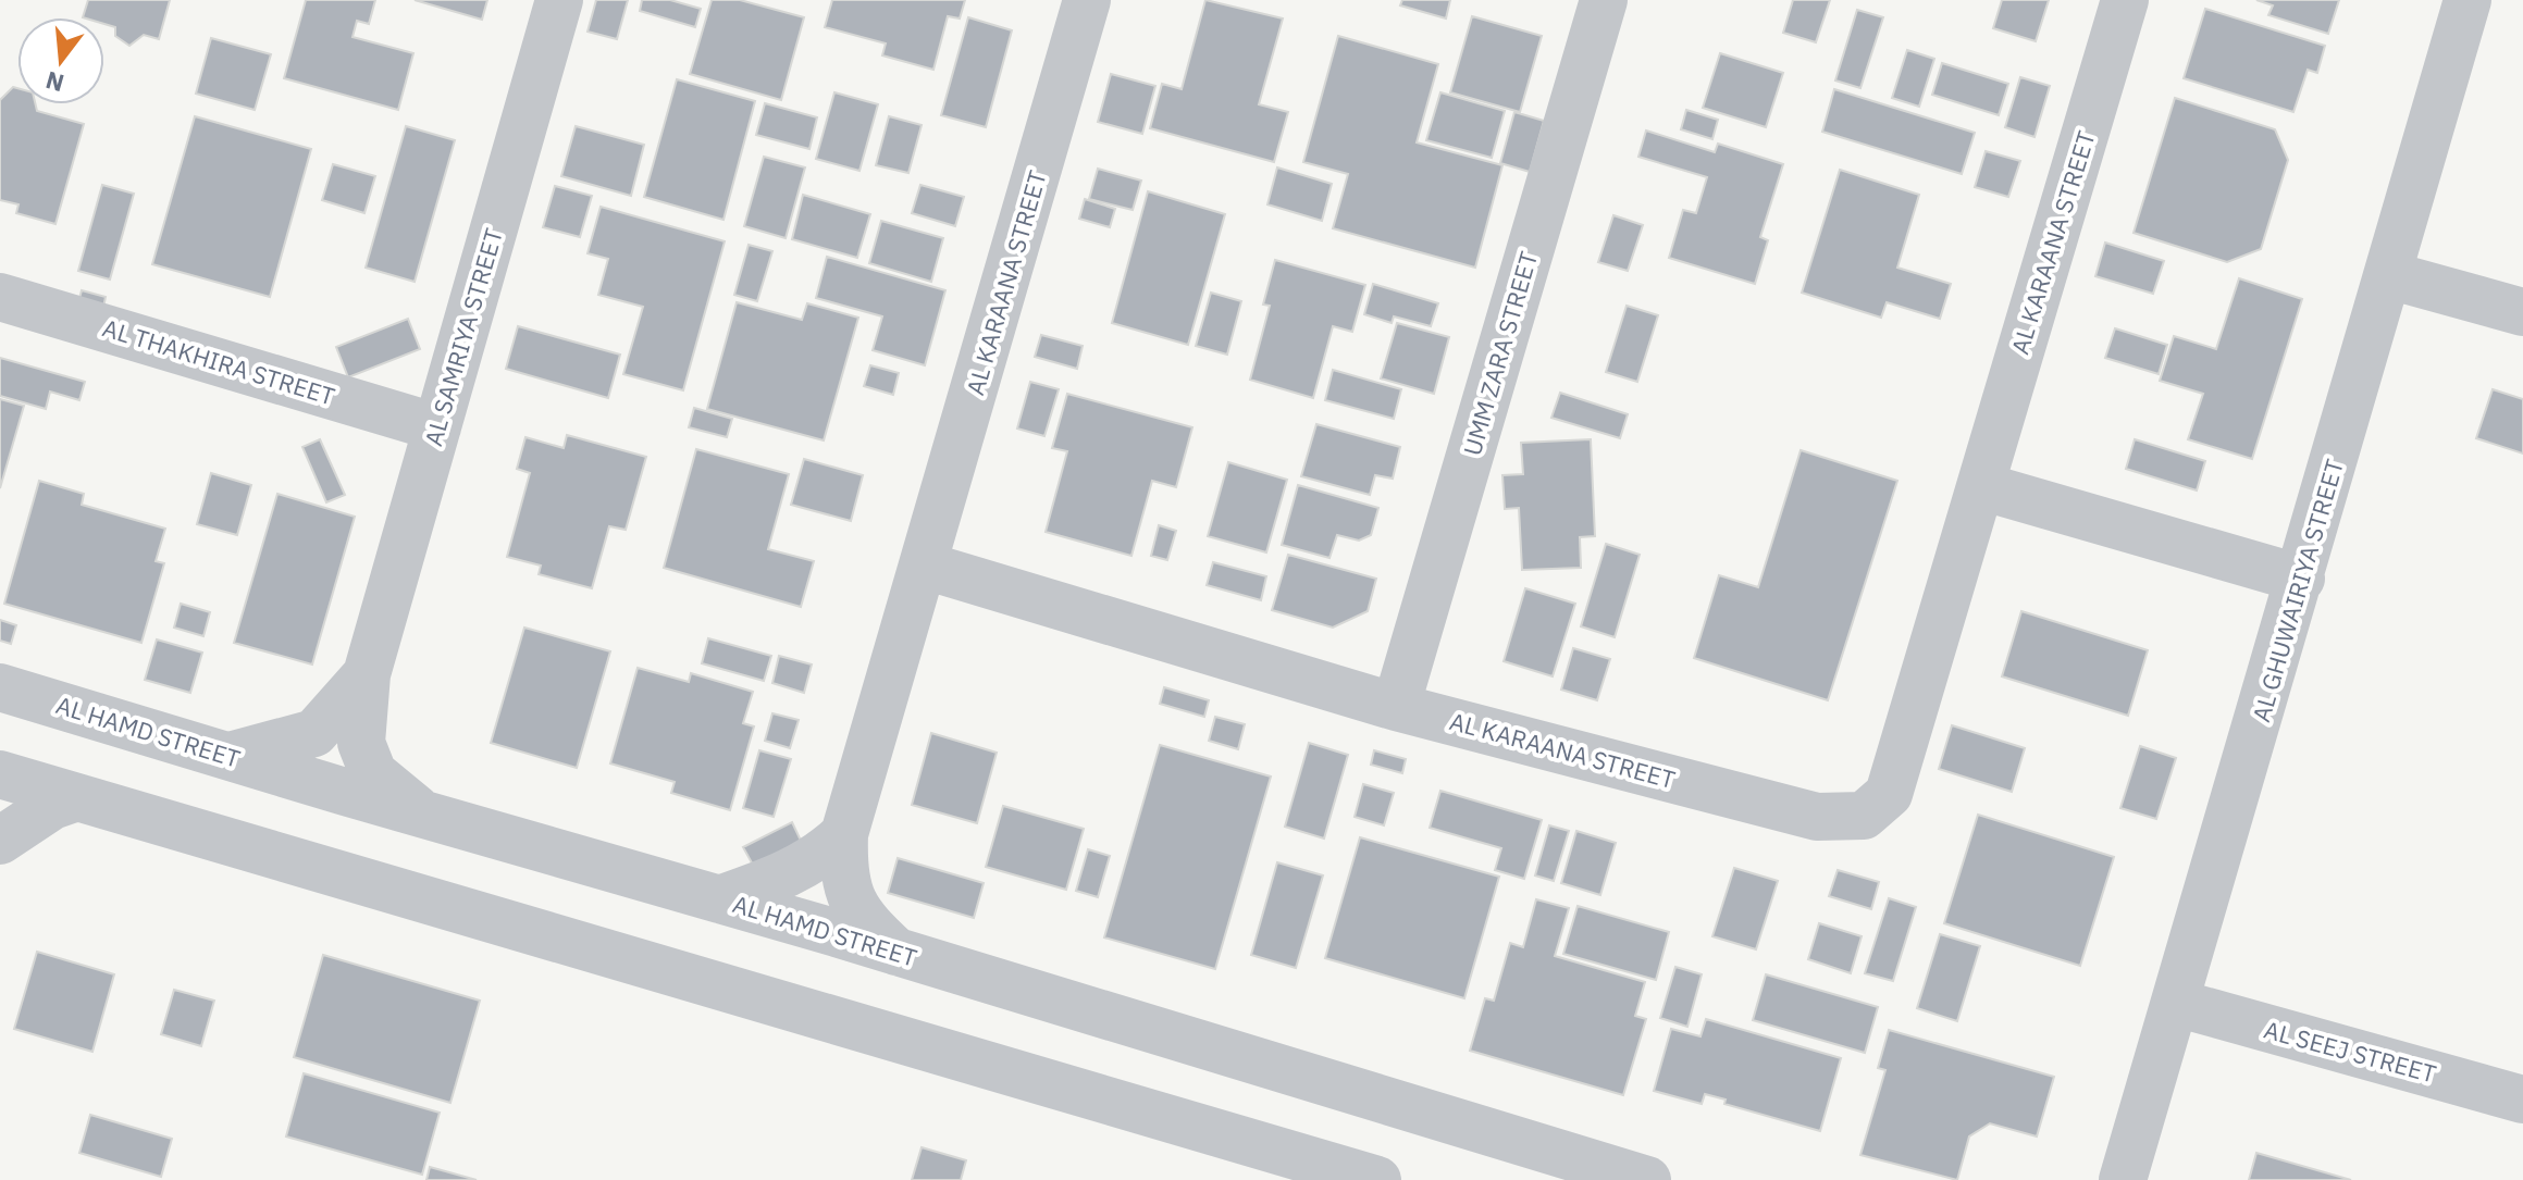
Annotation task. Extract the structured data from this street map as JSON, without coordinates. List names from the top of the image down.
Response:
{
  "streets": {
    "street": [
      "AL KARAANA STREET",
      "AL SAMRIYA STREET",
      "UMM ZARA STREET",
      "AL THAKHIRA STREET",
      "AL GHUWAIRIYA STREET",
      "AL HAMD STREET",
      "AL SEEJ STREET"
    ]
  },
  "crossings": [
    ["AL KARAANA STREET", "UMM ZARA STREET"],
    ["AL KARAANA STREET", "AL HAMD STREET"],
    ["AL SAMRIYA STREET", "AL THAKHIRA STREET"],
    ["AL SAMRIYA STREET", "AL HAMD STREET"],
    ["AL GHUWAIRIYA STREET", "AL SEEJ STREET"]
  ],
  "north": "bottom"
}
